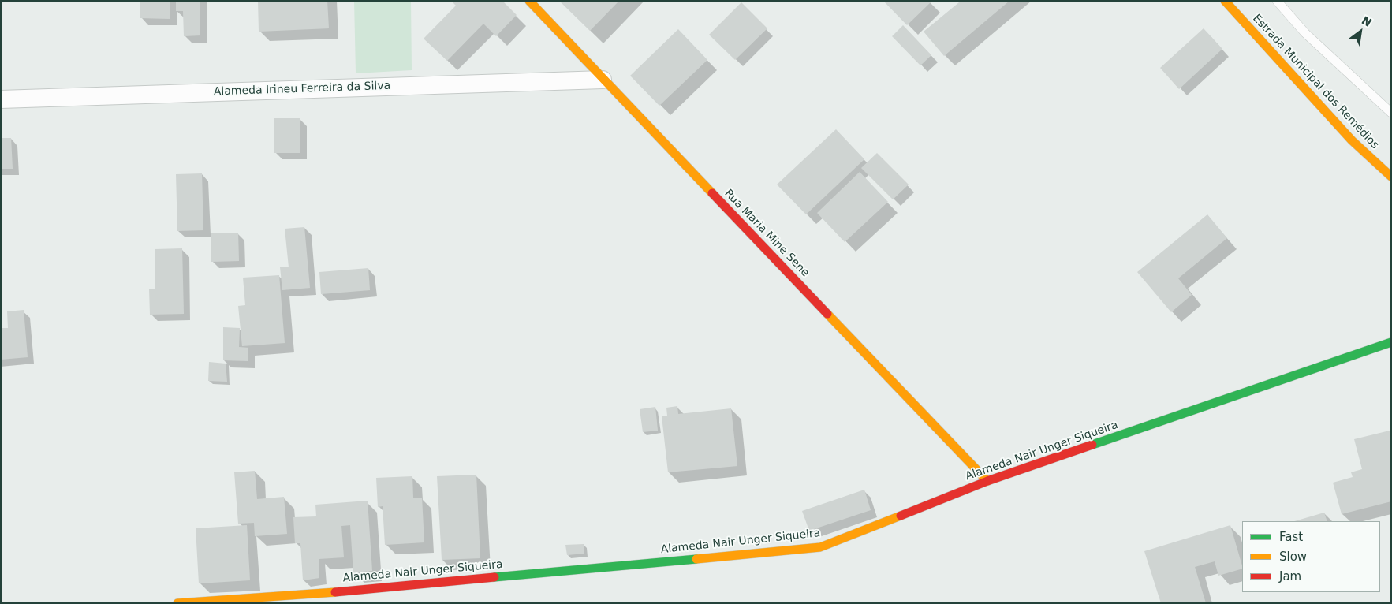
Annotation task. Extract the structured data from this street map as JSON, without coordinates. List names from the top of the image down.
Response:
{
  "streets": {
    "street": [
      "Estrada Municipal dos Remédios",
      "Alameda Irineu Ferreira da Silva",
      "Rua Maria Mine Sene",
      "Alameda Nair Unger Siqueira"
    ]
  },
  "crossings": [
    ["Alameda Irineu Ferreira da Silva", "Rua Maria Mine Sene"],
    ["Rua Maria Mine Sene", "Alameda Nair Unger Siqueira"]
  ],
  "legend": ["Fast", "Slow", "Jam"],
  "north": "top right"
}
